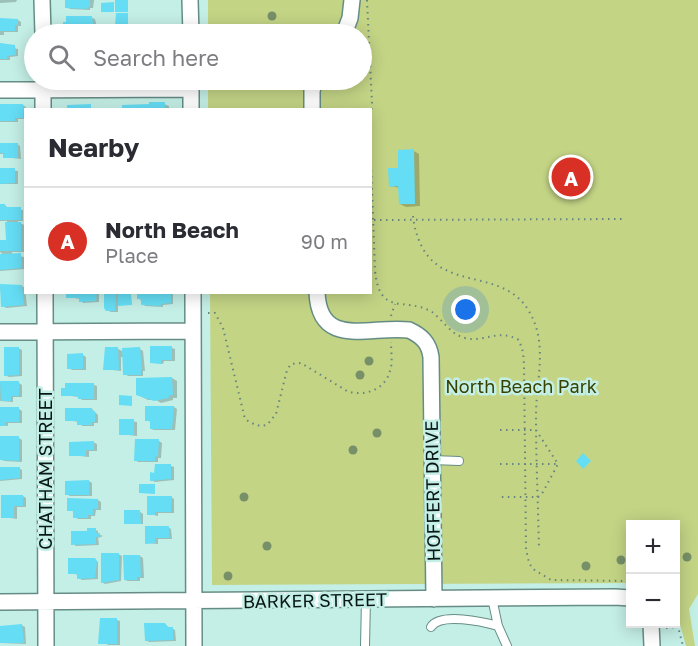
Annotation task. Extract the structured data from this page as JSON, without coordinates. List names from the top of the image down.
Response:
{
  "streets": {
    "street": ["CHATHAM STREET", "HOFFERT DRIVE", "BARKER STREET"]
  },
  "crossings": [
    ["CHATHAM STREET", "BARKER STREET"],
    ["HOFFERT DRIVE", "BARKER STREET"]
  ],
  "parks": ["North Beach Park"],
  "page": {
    "search": "Search here",
    "heading": "Nearby",
    "pins": "A",
    "list": [
      {
        "mark": "A",
        "name": "North Beach",
        "note": "Place",
        "value": "90 m"
      }
    ],
    "map_buttons": ["+", "−"]
  }
}
